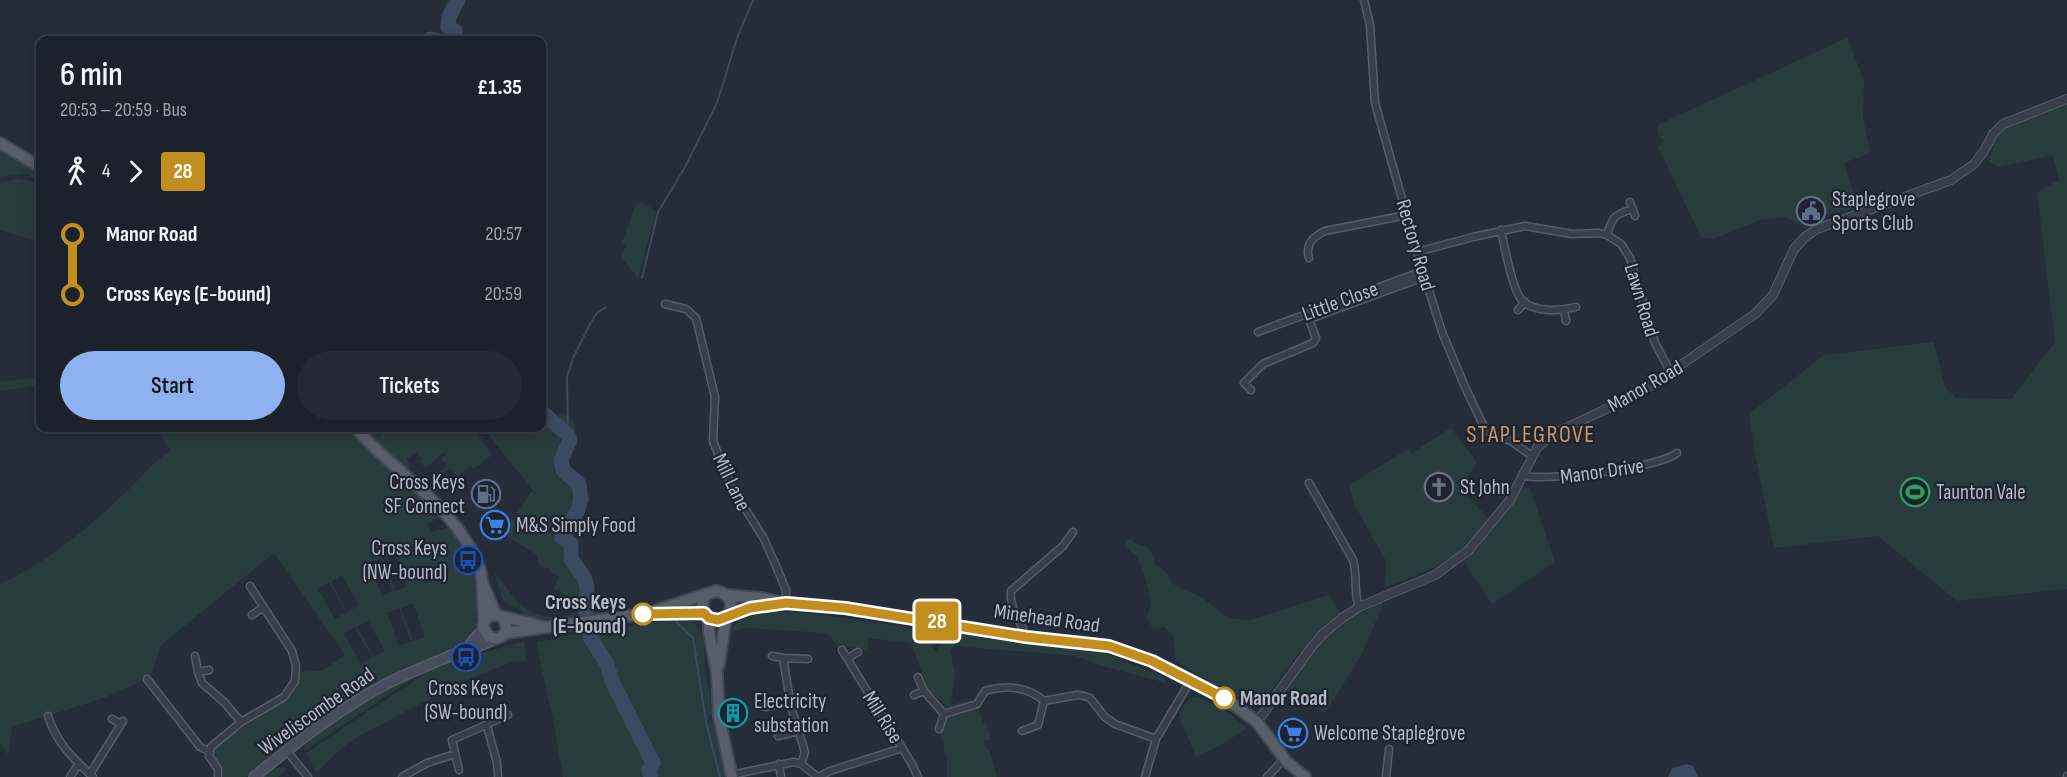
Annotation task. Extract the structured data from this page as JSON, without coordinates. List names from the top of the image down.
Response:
{
  "streets": {
    "main road": ["Minehead Road", "Wiveliscombe Road"],
    "street": [
      "Rectory Road",
      "Lawn Road",
      "Little Close",
      "Manor Road",
      "Manor Drive",
      "Mill Lane",
      "Mill Rise"
    ]
  },
  "crossings": [
    ["Rectory Road", "Little Close"],
    ["Rectory Road", "Manor Road"],
    ["Lawn Road", "Manor Road"],
    ["Manor Road", "Manor Drive"],
    ["Manor Road", "Minehead Road"],
    ["Mill Lane", "Minehead Road"]
  ],
  "districts": ["STAPLEGROVE"],
  "places": {
    "public building": ["Staplegrove Sports Club"],
    "church": ["St John"],
    "sports": ["Taunton Vale"],
    "fuel station": ["Cross Keys SF Connect"],
    "supermarket": ["M&S Simply Food", "Welcome Staplegrove"],
    "bus stop": ["Cross Keys (NW-bound)", "Cross Keys (SW-bound)"],
    "other": ["Cross Keys (E-bound)", "Manor Road"],
    "building": ["Electricity substation"]
  },
  "lines": ["bus line 28"],
  "page": {
    "on_map": "28",
    "heading": ["6 min", "20:53 – 20:59 · Bus", "£1.35"],
    "legs": ["4", "28"],
    "list": [
      {
        "name": "Manor Road",
        "value": "20:57"
      },
      {
        "name": "Cross Keys (E-bound)",
        "value": "20:59"
      }
    ],
    "buttons": ["Start", "Tickets"]
  }
}
